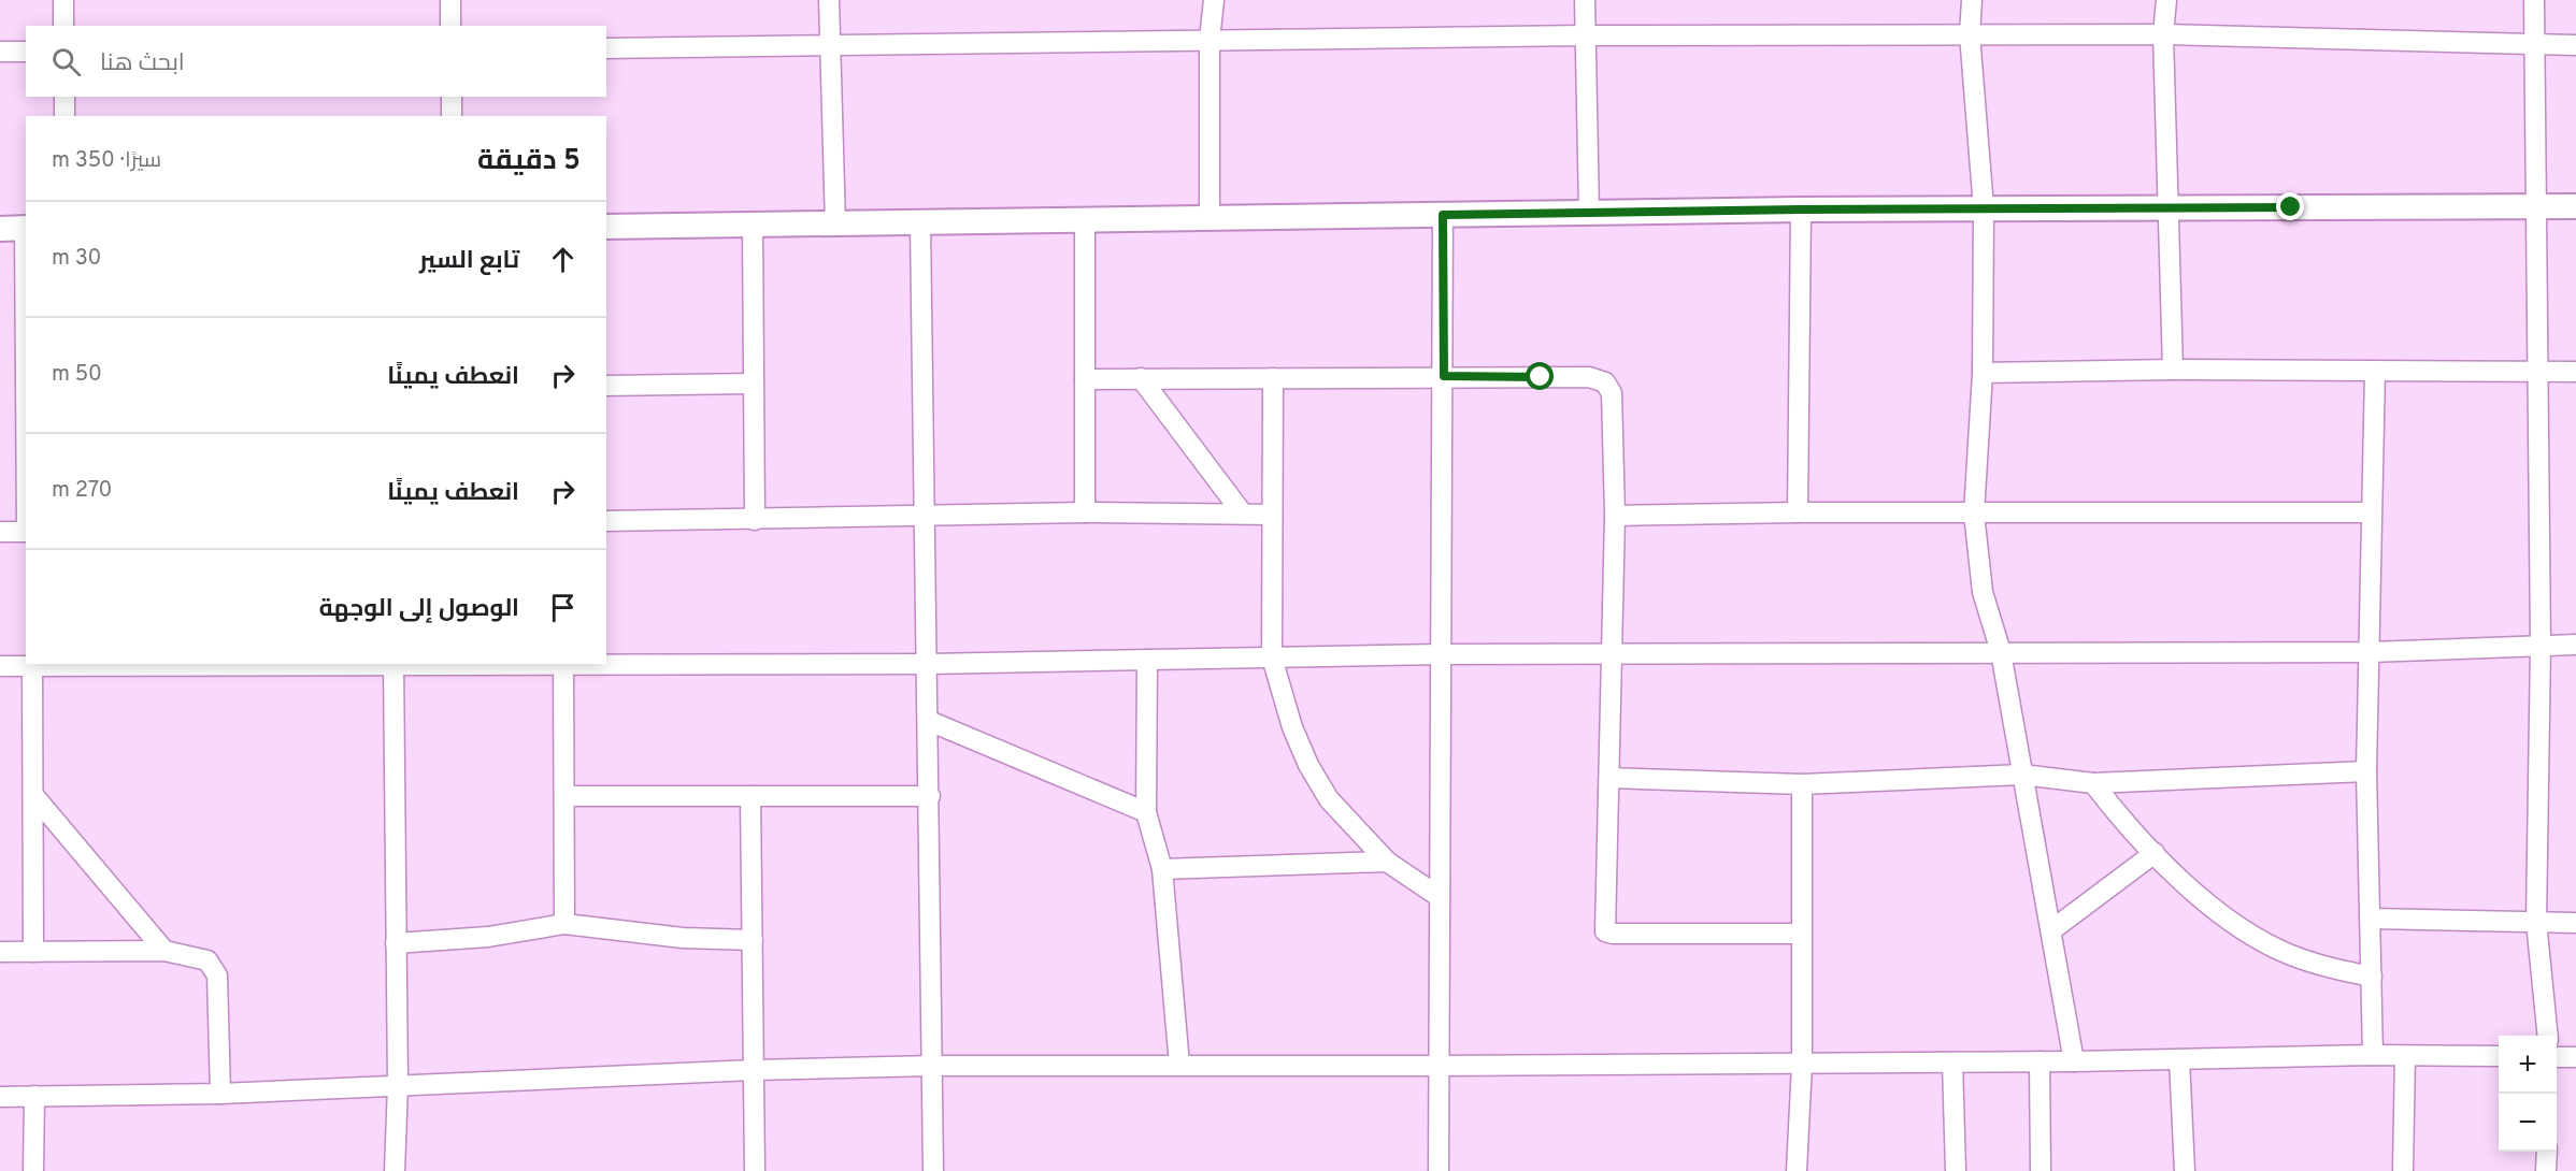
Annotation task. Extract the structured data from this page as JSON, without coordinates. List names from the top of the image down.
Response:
{
  "page": {
    "search": "ابحث هنا",
    "heading": ["5 دقيقة", "سيرًا · 350 m"],
    "list": [
      ["تابع السير", "30 m"],
      ["انعطف يمينًا", "50 m"],
      ["انعطف يمينًا", "270 m"],
      "الوصول إلى الوجهة"
    ],
    "map_buttons": ["+", "−"]
  }
}
